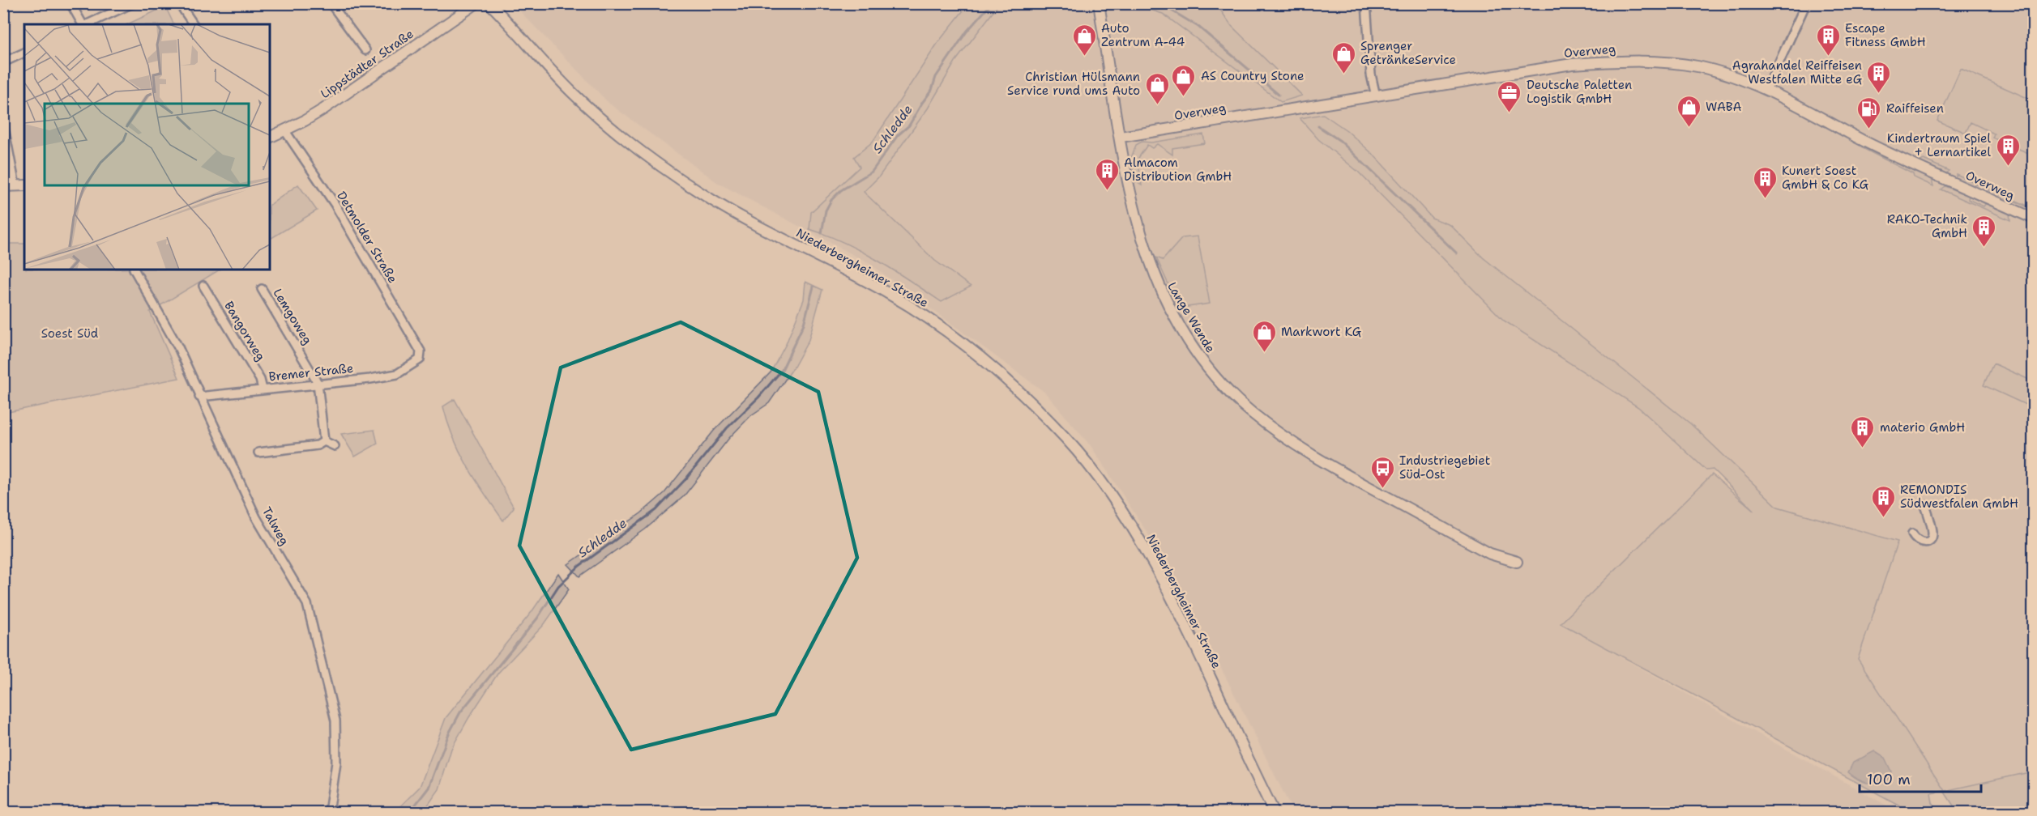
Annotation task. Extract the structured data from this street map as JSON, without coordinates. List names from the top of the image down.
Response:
{
  "streets": {
    "street": [
      "Overweg",
      "Lippstädter Straße",
      "Detmolder Straße",
      "Niederbergheimer Straße",
      "Lemgoweg",
      "Lange Wende",
      "Bangorweg",
      "Bremer Straße",
      "Talweg"
    ]
  },
  "crossings": [
    ["Overweg", "Lange Wende"],
    ["Lippstädter Straße", "Detmolder Straße"],
    ["Detmolder Straße", "Bremer Straße"],
    ["Lemgoweg", "Bremer Straße"],
    ["Bangorweg", "Bremer Straße"],
    ["Bremer Straße", "Talweg"]
  ],
  "water": ["Schledde"],
  "parks": ["Soest Süd"],
  "places": {
    "shop": [
      "Auto Zentrum A-44",
      "Sprenger GetränkeService",
      "AS Country Stone",
      "Christian Hülsmann Service rund ums Auto",
      "WABA",
      "Markwort KG"
    ],
    "building": [
      "Escape Fitness GmbH",
      "Agrahandel Reiffeisen Westfalen Mitte eG",
      "Kindertraum Spiel + Lernartikel",
      "Almacom Distribution GmbH",
      "Kunert Soest GmbH & Co KG",
      "RAKO-Technik GmbH",
      "materio GmbH",
      "REMONDIS Südwestfalen GmbH"
    ],
    "office": ["Deutsche Paletten Logistik GmbH"],
    "fuel station": ["Raiffeisen"],
    "bus stop": ["Industriegebiet Süd-Ost"]
  },
  "scale_bar": "100 m"
}
